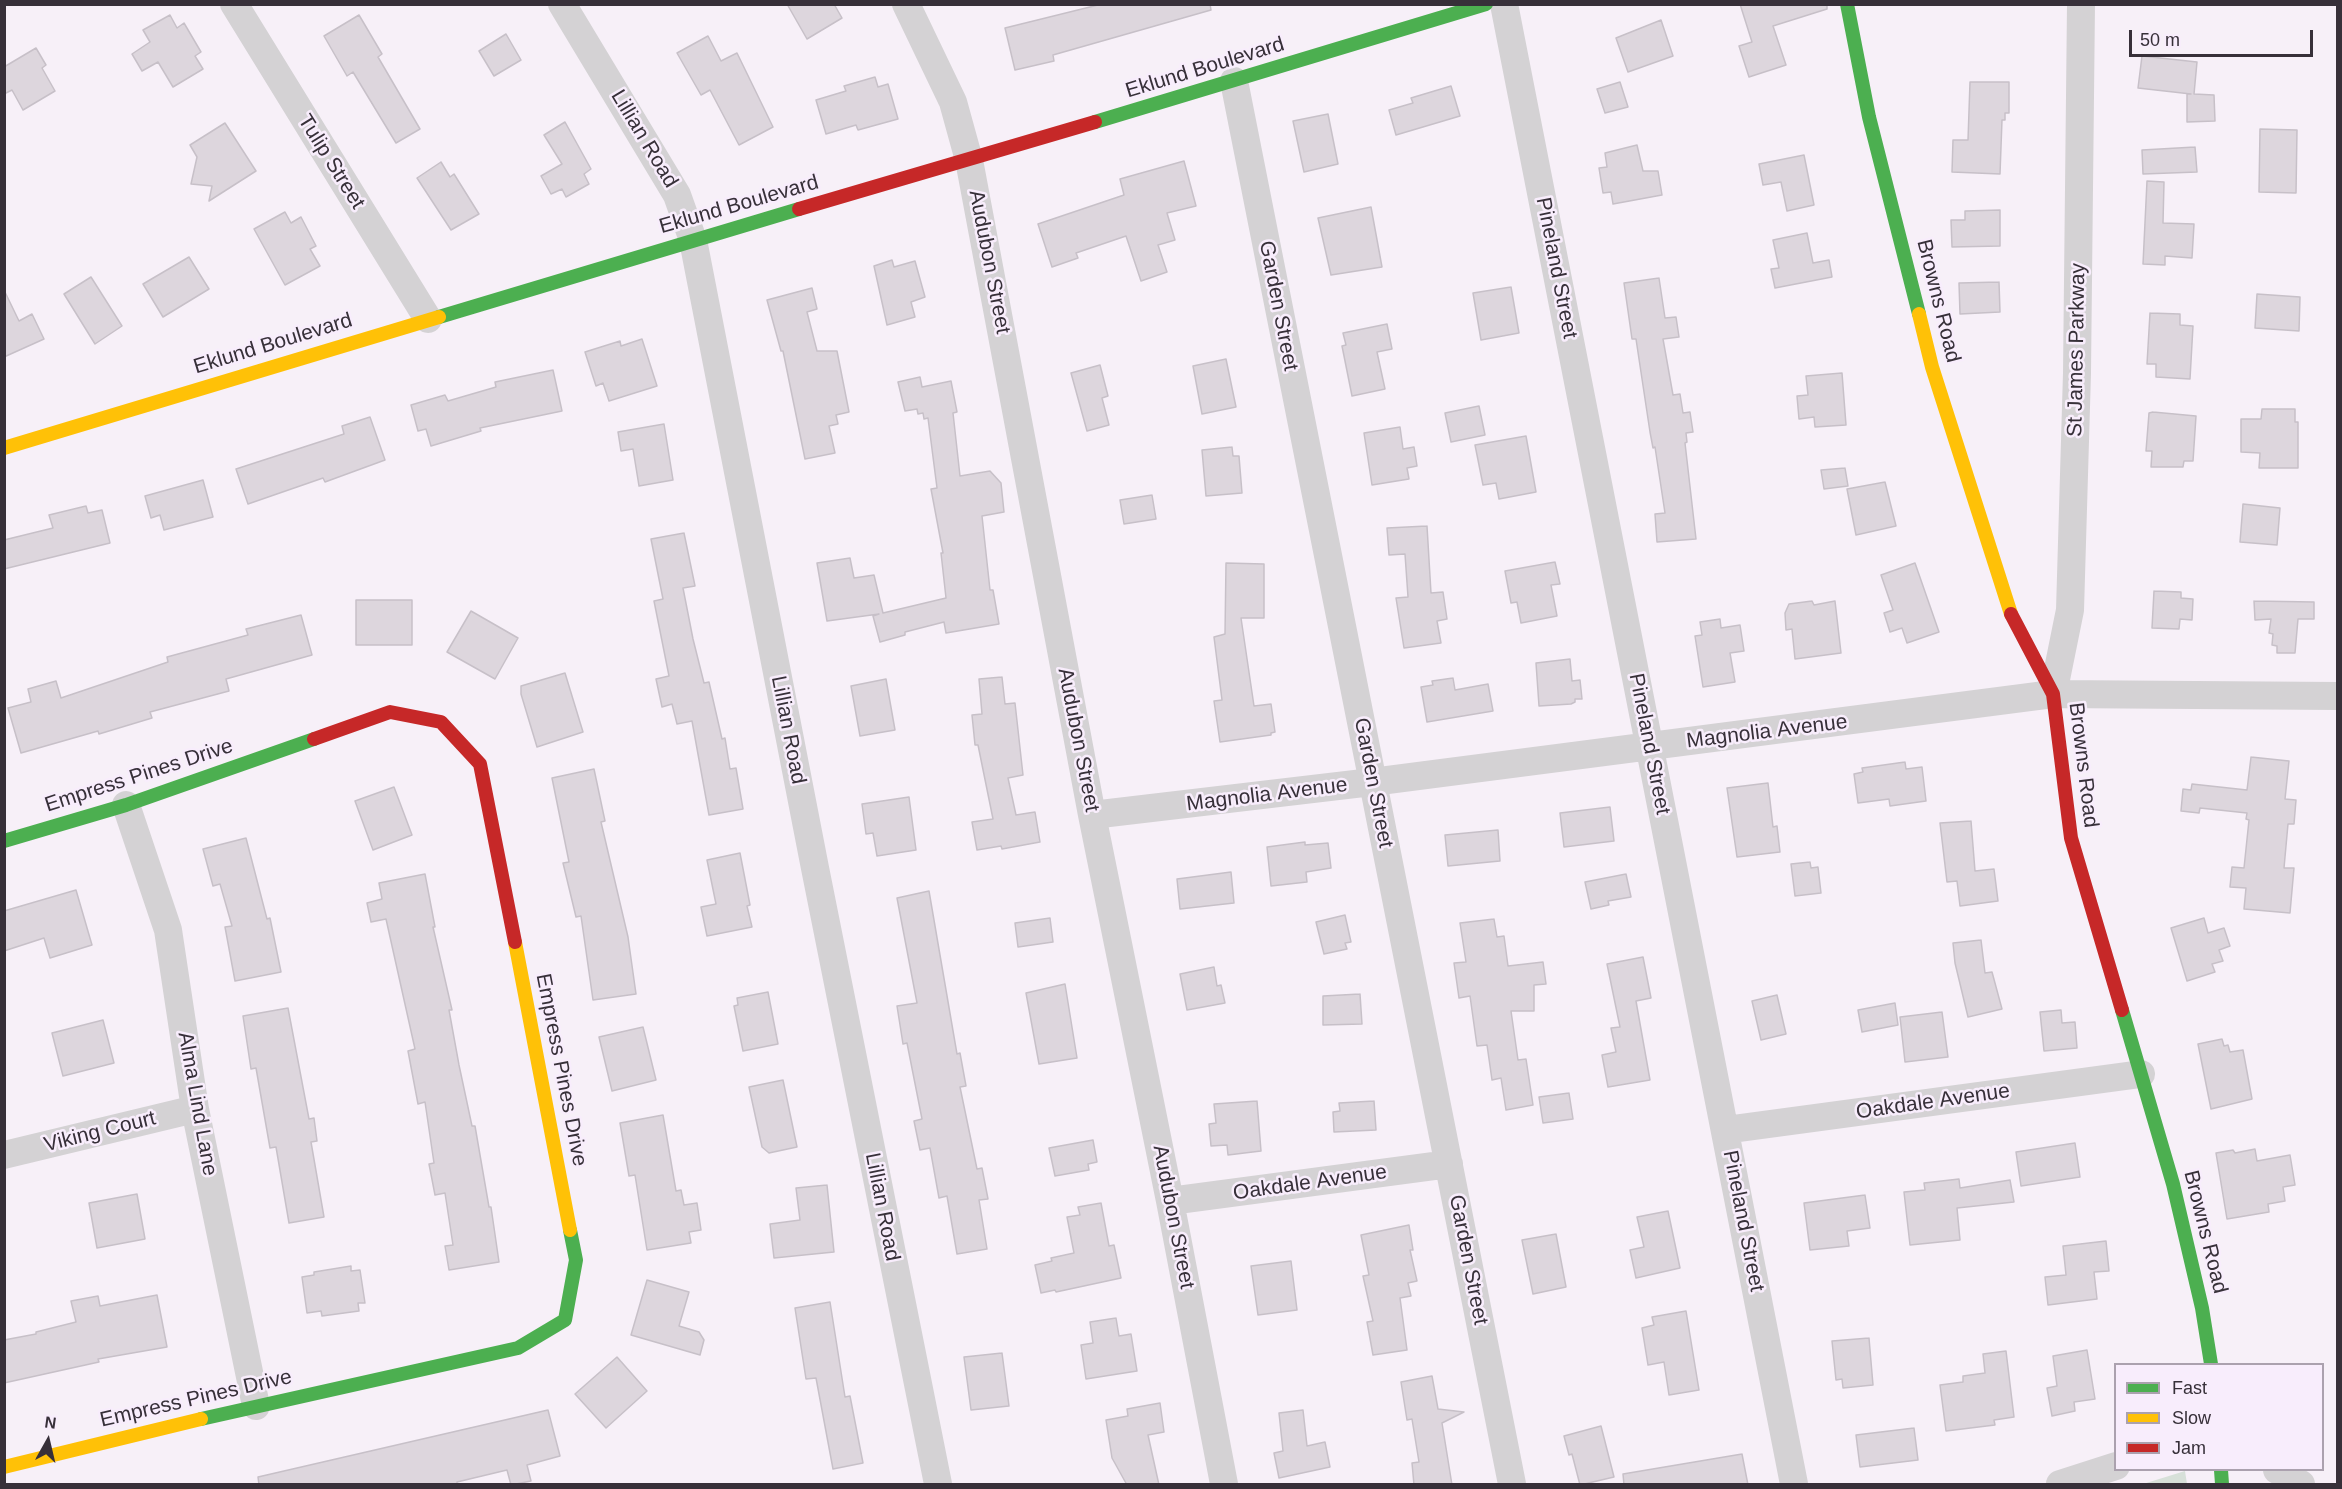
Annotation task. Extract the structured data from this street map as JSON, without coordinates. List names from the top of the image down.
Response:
{
  "streets": {
    "street": [
      "Eklund Boulevard",
      "Lillian Road",
      "Tulip Street",
      "Audubon Street",
      "Pineland Street",
      "Browns Road",
      "Garden Street",
      "St James Parkway",
      "Magnolia Avenue",
      "Empress Pines Drive",
      "Oakdale Avenue",
      "Alma Lind Lane",
      "Viking Court"
    ]
  },
  "crossings": [
    ["Eklund Boulevard", "Lillian Road"],
    ["Eklund Boulevard", "Tulip Street"],
    ["Eklund Boulevard", "Audubon Street"],
    ["Eklund Boulevard", "Garden Street"],
    ["Audubon Street", "Magnolia Avenue"],
    ["Audubon Street", "Oakdale Avenue"],
    ["Pineland Street", "Magnolia Avenue"],
    ["Pineland Street", "Oakdale Avenue"],
    ["Browns Road", "St James Parkway"],
    ["Browns Road", "Magnolia Avenue"],
    ["Browns Road", "Oakdale Avenue"],
    ["Garden Street", "Magnolia Avenue"],
    ["Garden Street", "Oakdale Avenue"],
    ["St James Parkway", "Magnolia Avenue"],
    ["Empress Pines Drive", "Alma Lind Lane"],
    ["Alma Lind Lane", "Viking Court"]
  ],
  "legend": ["Fast", "Slow", "Jam"],
  "scale_bar": "50 m",
  "north": "top"
}
